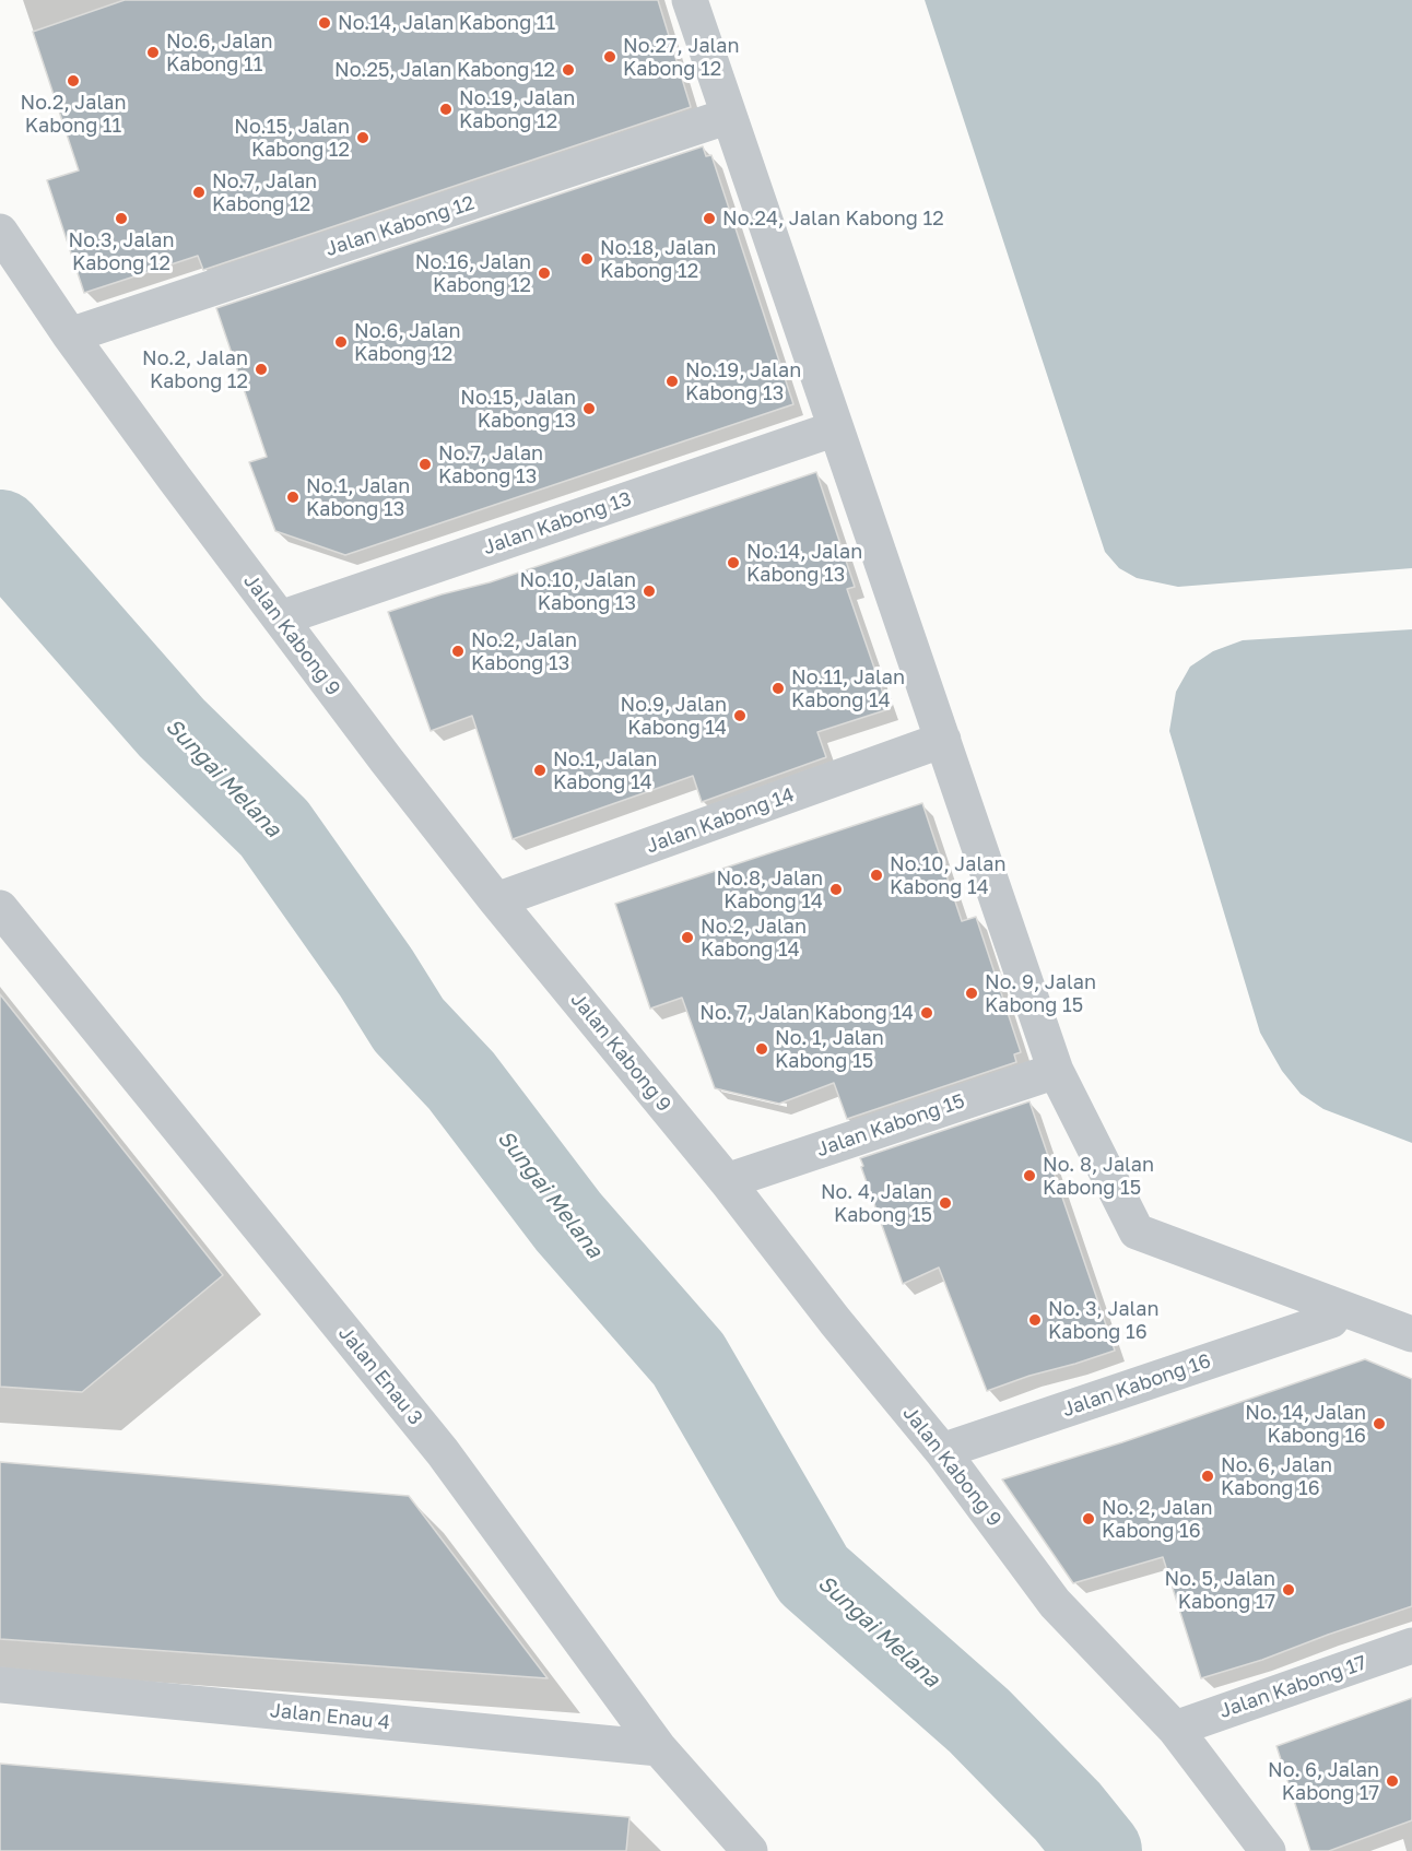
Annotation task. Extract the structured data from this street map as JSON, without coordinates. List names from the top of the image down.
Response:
{
  "streets": {
    "street": [
      "Jalan Kabong 12",
      "Jalan Kabong 13",
      "Jalan Kabong 9",
      "Jalan Kabong 14",
      "Jalan Kabong 15",
      "Jalan Enau 3",
      "Jalan Kabong 16",
      "Jalan Kabong 17",
      "Jalan Enau 4"
    ]
  },
  "crossings": [
    ["Jalan Kabong 12", "Jalan Kabong 9"],
    ["Jalan Kabong 13", "Jalan Kabong 9"],
    ["Jalan Kabong 9", "Jalan Kabong 14"],
    ["Jalan Kabong 9", "Jalan Kabong 15"],
    ["Jalan Kabong 9", "Jalan Kabong 16"],
    ["Jalan Kabong 9", "Jalan Kabong 17"],
    ["Jalan Enau 3", "Jalan Enau 4"]
  ],
  "water": ["Sungai Melana"],
  "places": [
    "No.14, Jalan Kabong 11",
    "No.6, Jalan Kabong 11",
    "No.27, Jalan Kabong 12",
    "No.25, Jalan Kabong 12",
    "No.2, Jalan Kabong 11",
    "No.19, Jalan Kabong 12",
    "No.15, Jalan Kabong 12",
    "No.7, Jalan Kabong 12",
    "No.3, Jalan Kabong 12",
    "No.24, Jalan Kabong 12",
    "No.18, Jalan Kabong 12",
    "No.16, Jalan Kabong 12",
    "No.6, Jalan Kabong 12",
    "No.2, Jalan Kabong 12",
    "No.19, Jalan Kabong 13",
    "No.15, Jalan Kabong 13",
    "No.7, Jalan Kabong 13",
    "No.1, Jalan Kabong 13",
    "No.14, Jalan Kabong 13",
    "No.10, Jalan Kabong 13",
    "No.2, Jalan Kabong 13",
    "No.11, Jalan Kabong 14",
    "No.9, Jalan Kabong 14",
    "No.1, Jalan Kabong 14",
    "No.10, Jalan Kabong 14",
    "No.8, Jalan Kabong 14",
    "No.2, Jalan Kabong 14",
    "No. 9, Jalan Kabong 15",
    "No. 7, Jalan Kabong 14",
    "No. 1, Jalan Kabong 15",
    "No. 8, Jalan Kabong 15",
    "No. 4, Jalan Kabong 15",
    "No. 3, Jalan Kabong 16",
    "No. 14, Jalan Kabong 16",
    "No. 6, Jalan Kabong 16",
    "No. 2, Jalan Kabong 16",
    "No. 5, Jalan Kabong 17",
    "No. 6, Jalan Kabong 17"
  ]
}
